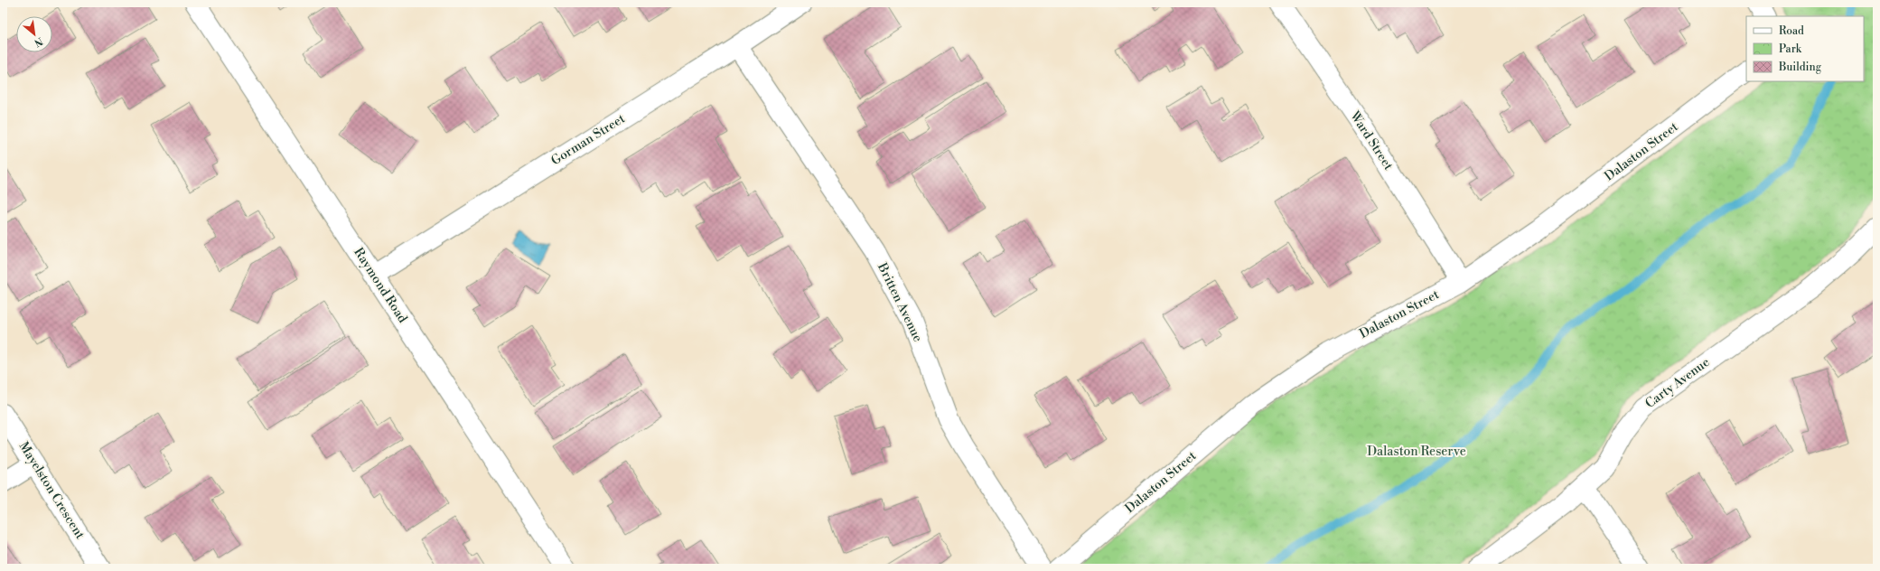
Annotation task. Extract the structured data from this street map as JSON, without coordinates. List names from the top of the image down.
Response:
{
  "streets": {
    "street": [
      "Gorman Street",
      "Ward Street",
      "Dalaston Street",
      "Raymond Road",
      "Britten Avenue",
      "Carty Avenue",
      "Mayelston Crescent"
    ]
  },
  "crossings": [
    ["Gorman Street", "Raymond Road"],
    ["Gorman Street", "Britten Avenue"],
    ["Ward Street", "Dalaston Street"]
  ],
  "parks": ["Dalaston Reserve"],
  "legend": ["Road", "Park", "Building"],
  "north": "bottom right"
}
